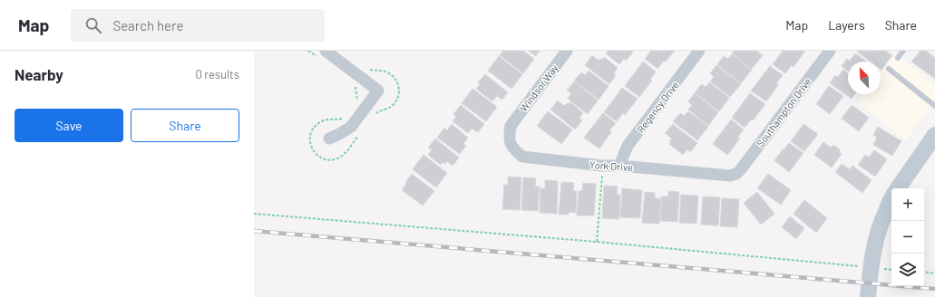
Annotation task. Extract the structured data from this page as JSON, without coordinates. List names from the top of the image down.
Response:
{
  "streets": {
    "street": [
      "Windsor Way",
      "Regency Drive",
      "Southampton Drive",
      "York Drive"
    ]
  },
  "crossings": [
    ["Windsor Way", "York Drive"],
    ["Regency Drive", "York Drive"],
    ["Southampton Drive", "York Drive"]
  ],
  "north": "top left",
  "page": {
    "header": "Map",
    "search": "Search here",
    "nav": ["Map", "Layers", "Share"],
    "heading": ["Nearby", "0 results"],
    "buttons": ["Save", "Share"],
    "map_buttons": ["+", "−"]
  }
}
